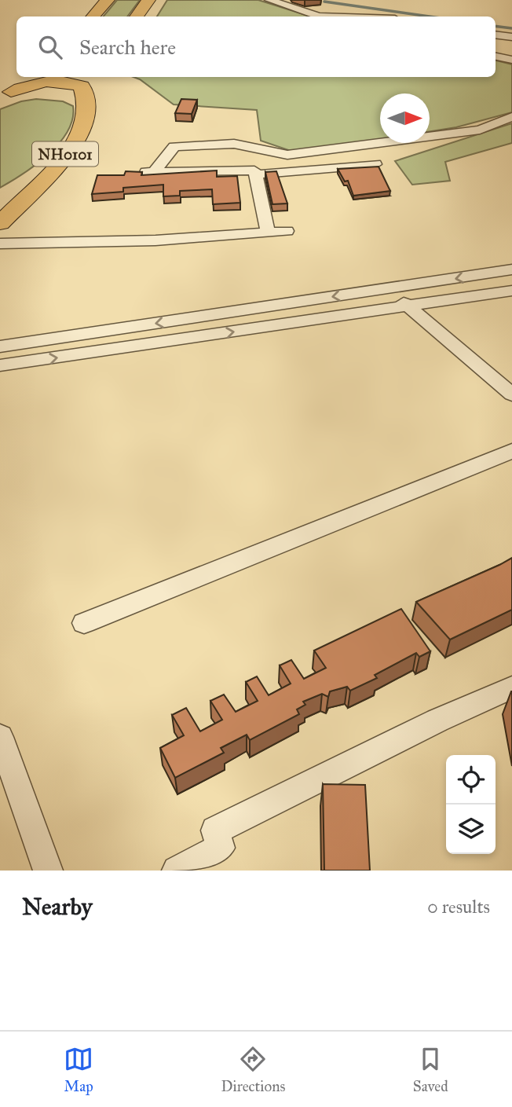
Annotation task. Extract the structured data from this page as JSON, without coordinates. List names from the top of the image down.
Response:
{
  "streets": {
    "highway": ["NH0101"]
  },
  "north": "right",
  "page": {
    "search": "Search here",
    "heading": ["Nearby", "0 results"],
    "nav": ["Map", "Directions", "Saved"]
  }
}
